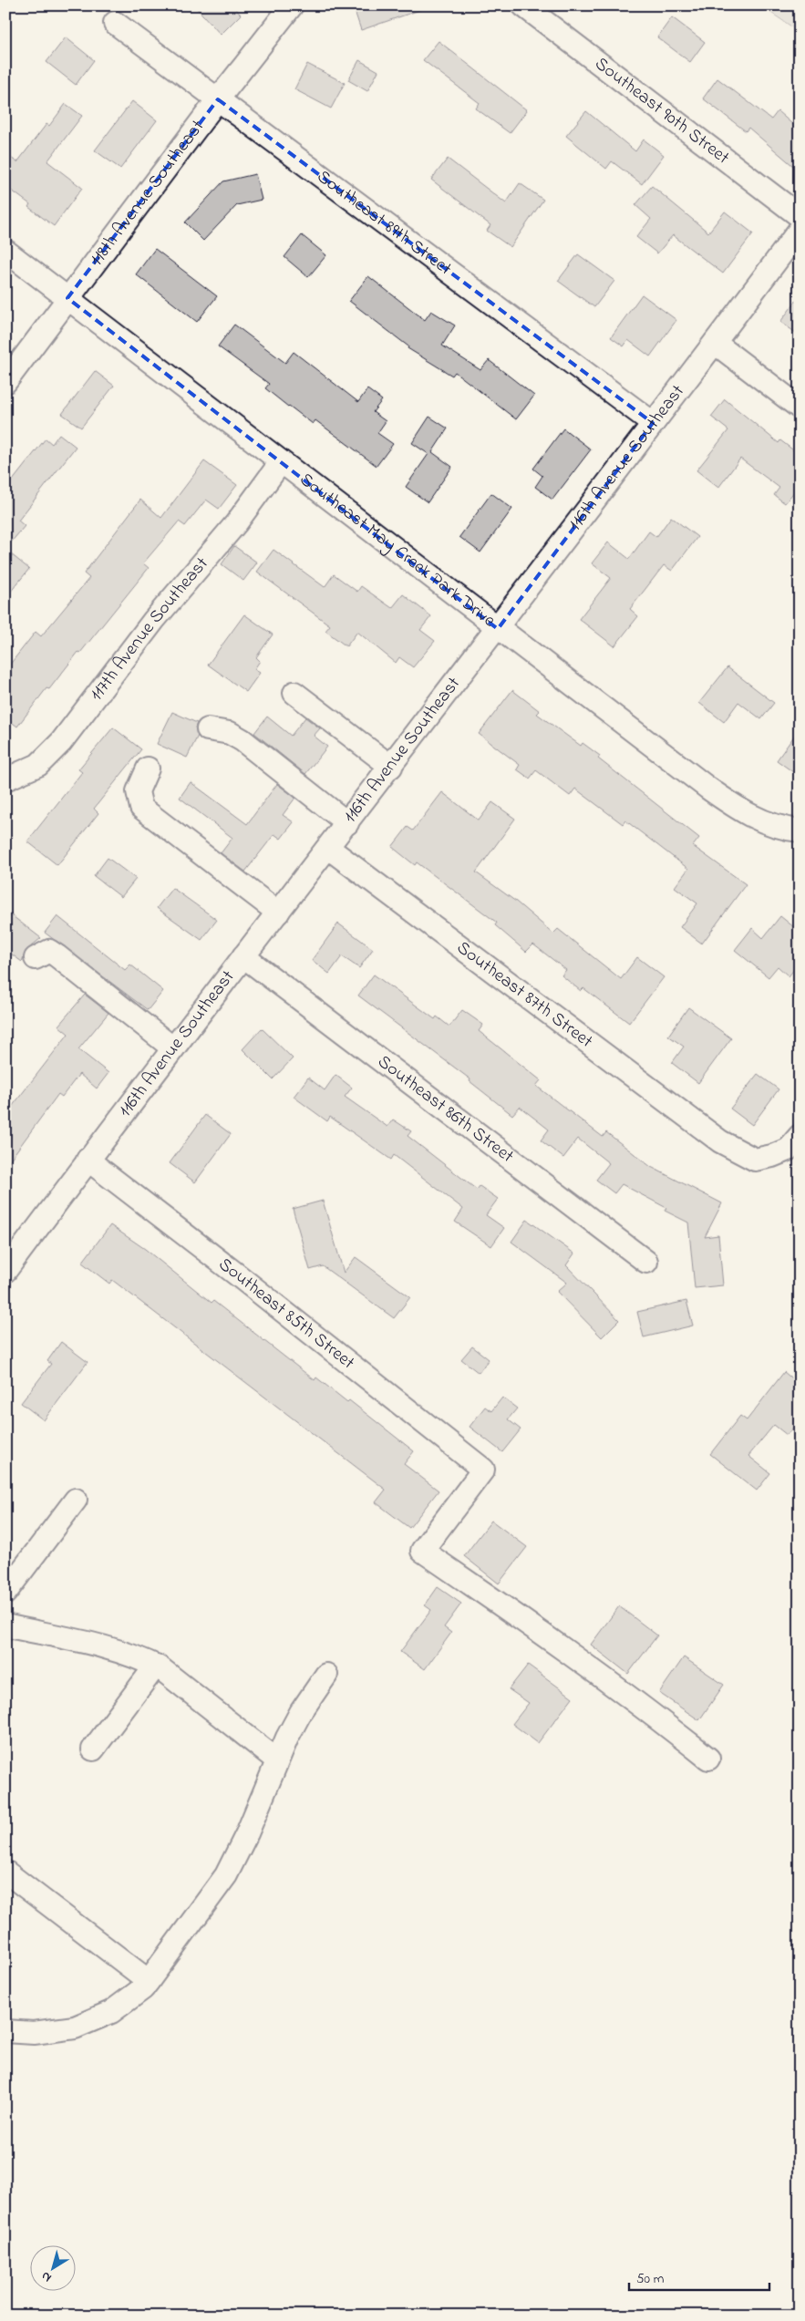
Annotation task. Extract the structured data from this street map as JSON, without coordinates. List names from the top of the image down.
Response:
{
  "streets": {
    "street": [
      "Southeast 90th Street",
      "118th Avenue Southeast",
      "Southeast 89th Street",
      "116th Avenue Southeast",
      "Southeast May Creek Park Drive",
      "117th Avenue Southeast",
      "Southeast 87th Street",
      "Southeast 86th Street",
      "Southeast 85th Street"
    ]
  },
  "crossings": [
    ["118th Avenue Southeast", "Southeast 89th Street"],
    ["118th Avenue Southeast", "Southeast May Creek Park Drive"],
    ["Southeast 89th Street", "116th Avenue Southeast"],
    ["116th Avenue Southeast", "Southeast May Creek Park Drive"],
    ["116th Avenue Southeast", "Southeast 87th Street"],
    ["116th Avenue Southeast", "Southeast 86th Street"],
    ["116th Avenue Southeast", "Southeast 85th Street"],
    ["Southeast May Creek Park Drive", "117th Avenue Southeast"]
  ],
  "scale_bar": "50 m",
  "north": "bottom left"
}
